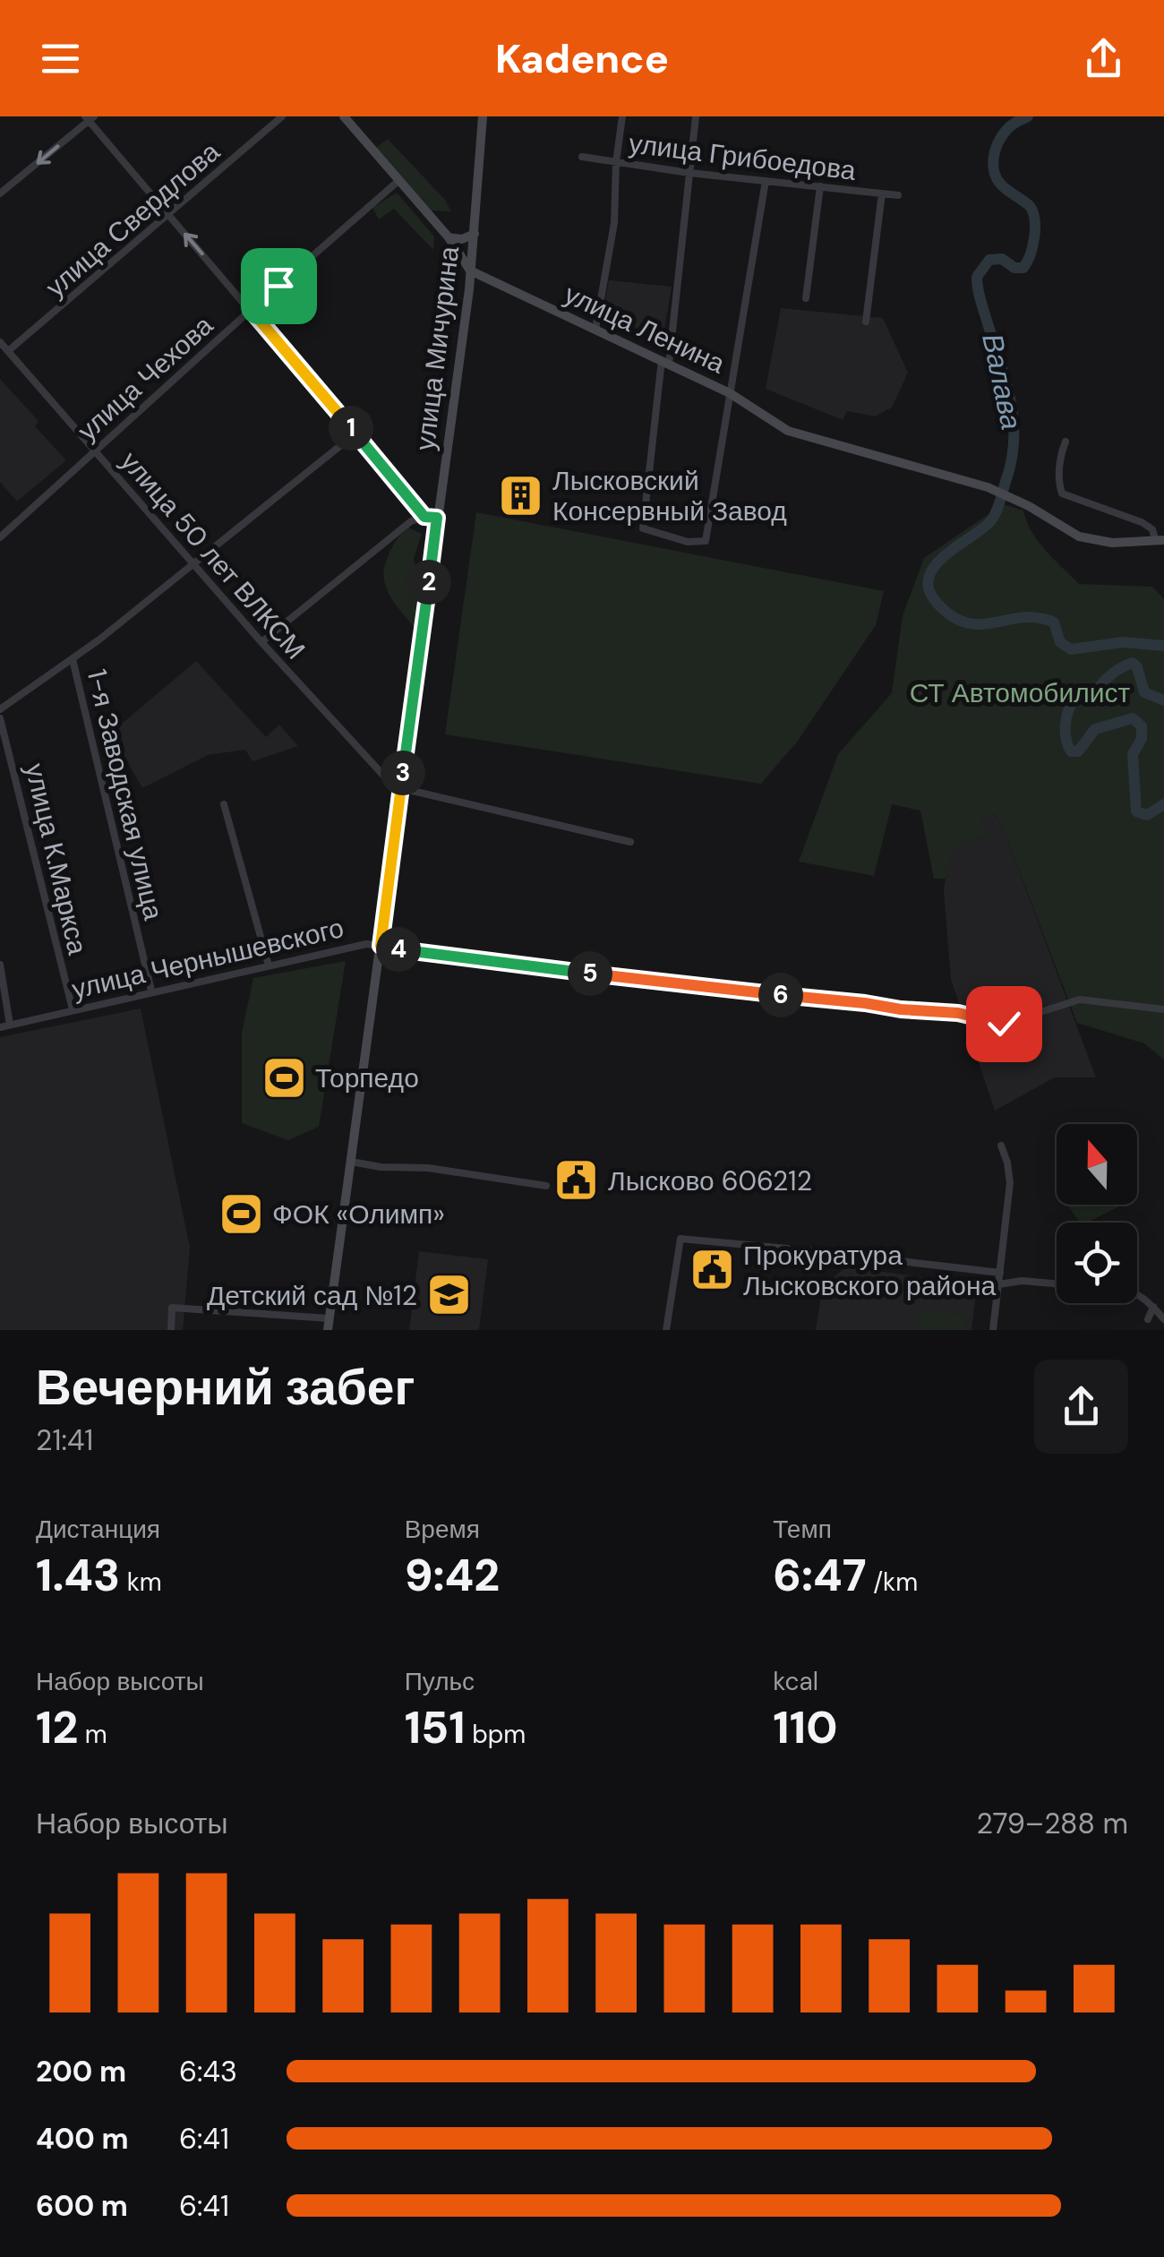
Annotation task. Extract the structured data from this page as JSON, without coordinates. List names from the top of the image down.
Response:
{
  "streets": {
    "main road": ["улица Ленина", "улица Мичурина"],
    "street": [
      "улица Грибоедова",
      "улица Свердлова",
      "улица Чехова",
      "улица 50 лет ВЛКСМ",
      "1-я Заводская улица",
      "улица К.Маркса",
      "улица Чернышевского"
    ]
  },
  "crossings": [
    ["улица Свердлова", "улица 50 лет ВЛКСМ"],
    ["улица Ленина", "улица Мичурина"],
    ["улица Мичурина", "улица 50 лет ВЛКСМ"],
    ["улица Мичурина", "улица Чернышевского"],
    ["улица Чехова", "улица 50 лет ВЛКСМ"],
    ["1-я Заводская улица", "улица Чернышевского"],
    ["улица К.Маркса", "улица Чернышевского"]
  ],
  "water": ["Валава"],
  "parks": ["СТ Автомобилист"],
  "places": {
    "building": ["Лысковский Консервный Завод"],
    "sports": ["Торпедо", "ФОК «Олимп»"],
    "public building": ["Лысково 606212", "Прокуратура Лысковского района"],
    "school or university": ["Детский сад №12"]
  },
  "north": "top",
  "page": {
    "header": "Kadence",
    "pins": [
      "1",
      "2",
      "3",
      "4",
      "5",
      "6"
    ],
    "heading": ["Вечерний забег", "21:41"],
    "stats": [
      ["Дистанция", "1.43 km"],
      ["Время", "9:42"],
      ["Темп", "6:47 /km"],
      ["Набор высоты", "12 m"],
      ["Пульс", "151 bpm"],
      ["kcal", "110"]
    ],
    "chart": ["Набор высоты", "279–288 m"],
    "list": [
      {
        "name": "200 m",
        "note": "6:43"
      },
      {
        "name": "400 m",
        "note": "6:41"
      },
      {
        "name": "600 m",
        "note": "6:41"
      }
    ]
  }
}
